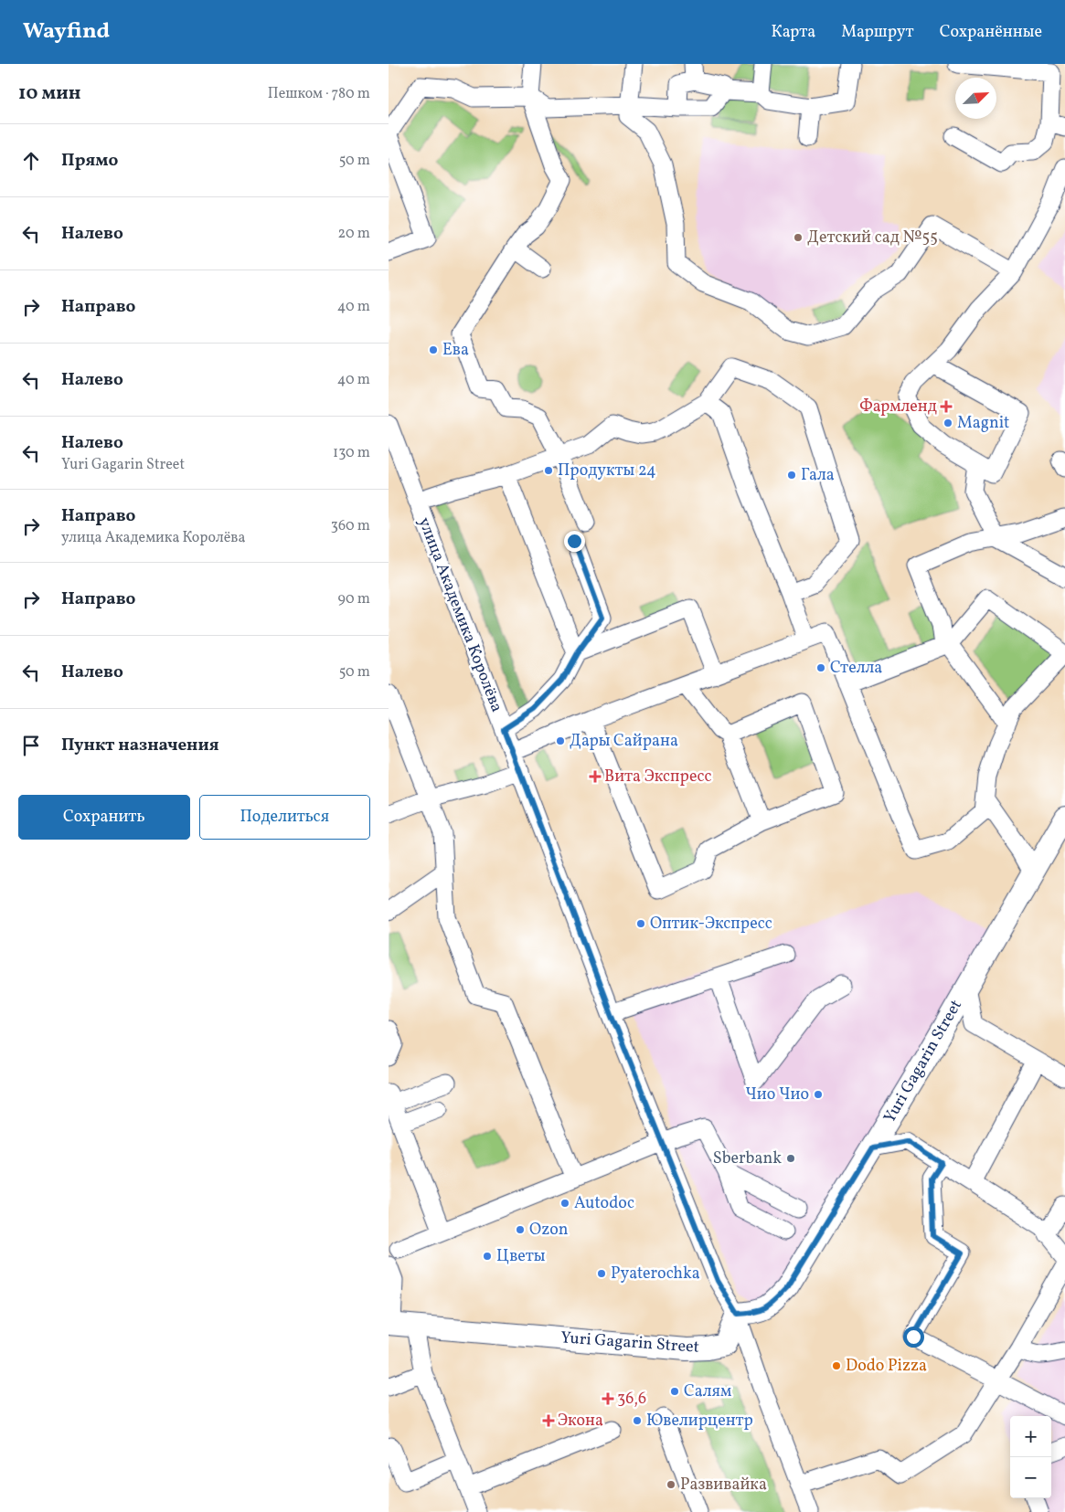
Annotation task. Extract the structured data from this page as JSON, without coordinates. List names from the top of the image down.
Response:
{
  "streets": {
    "main road": ["Yuri Gagarin Street"],
    "street": ["улица Академика Королёва"]
  },
  "crossings": [
    ["улица Академика Королёва", "Yuri Gagarin Street"]
  ],
  "places": {
    "other": [
      "Детский сад №55",
      "Ева",
      "Magnit",
      "Продукты 24",
      "Гала",
      "Стелла",
      "Дары Сайрана",
      "Оптик-Экспресс",
      "Чио Чио",
      "Sberbank",
      "Autodoc",
      "Ozon",
      "Цветы",
      "Pyaterochka",
      "Dodo Pizza",
      "Салям",
      "Ювелирцентр",
      "Развивайка"
    ],
    "health": [
      "Фармленд",
      "Вита Экспресс",
      "36,6",
      "Экона"
    ]
  },
  "north": "top right",
  "page": {
    "header": "Wayfind",
    "nav": ["Карта", "Маршрут", "Сохранённые"],
    "heading": ["10 мин", "Пешком · 780 m"],
    "list": [
      ["Прямо", "50 m"],
      ["Налево", "20 m"],
      ["Направо", "40 m"],
      ["Налево", "40 m"],
      ["Налево", "Yuri Gagarin Street", "130 m"],
      ["Направо", "улица Академика Королёва", "360 m"],
      ["Направо", "90 m"],
      ["Налево", "50 m"],
      "Пункт назначения"
    ],
    "buttons": ["Сохранить", "Поделиться"],
    "map_buttons": ["+", "−"]
  }
}
